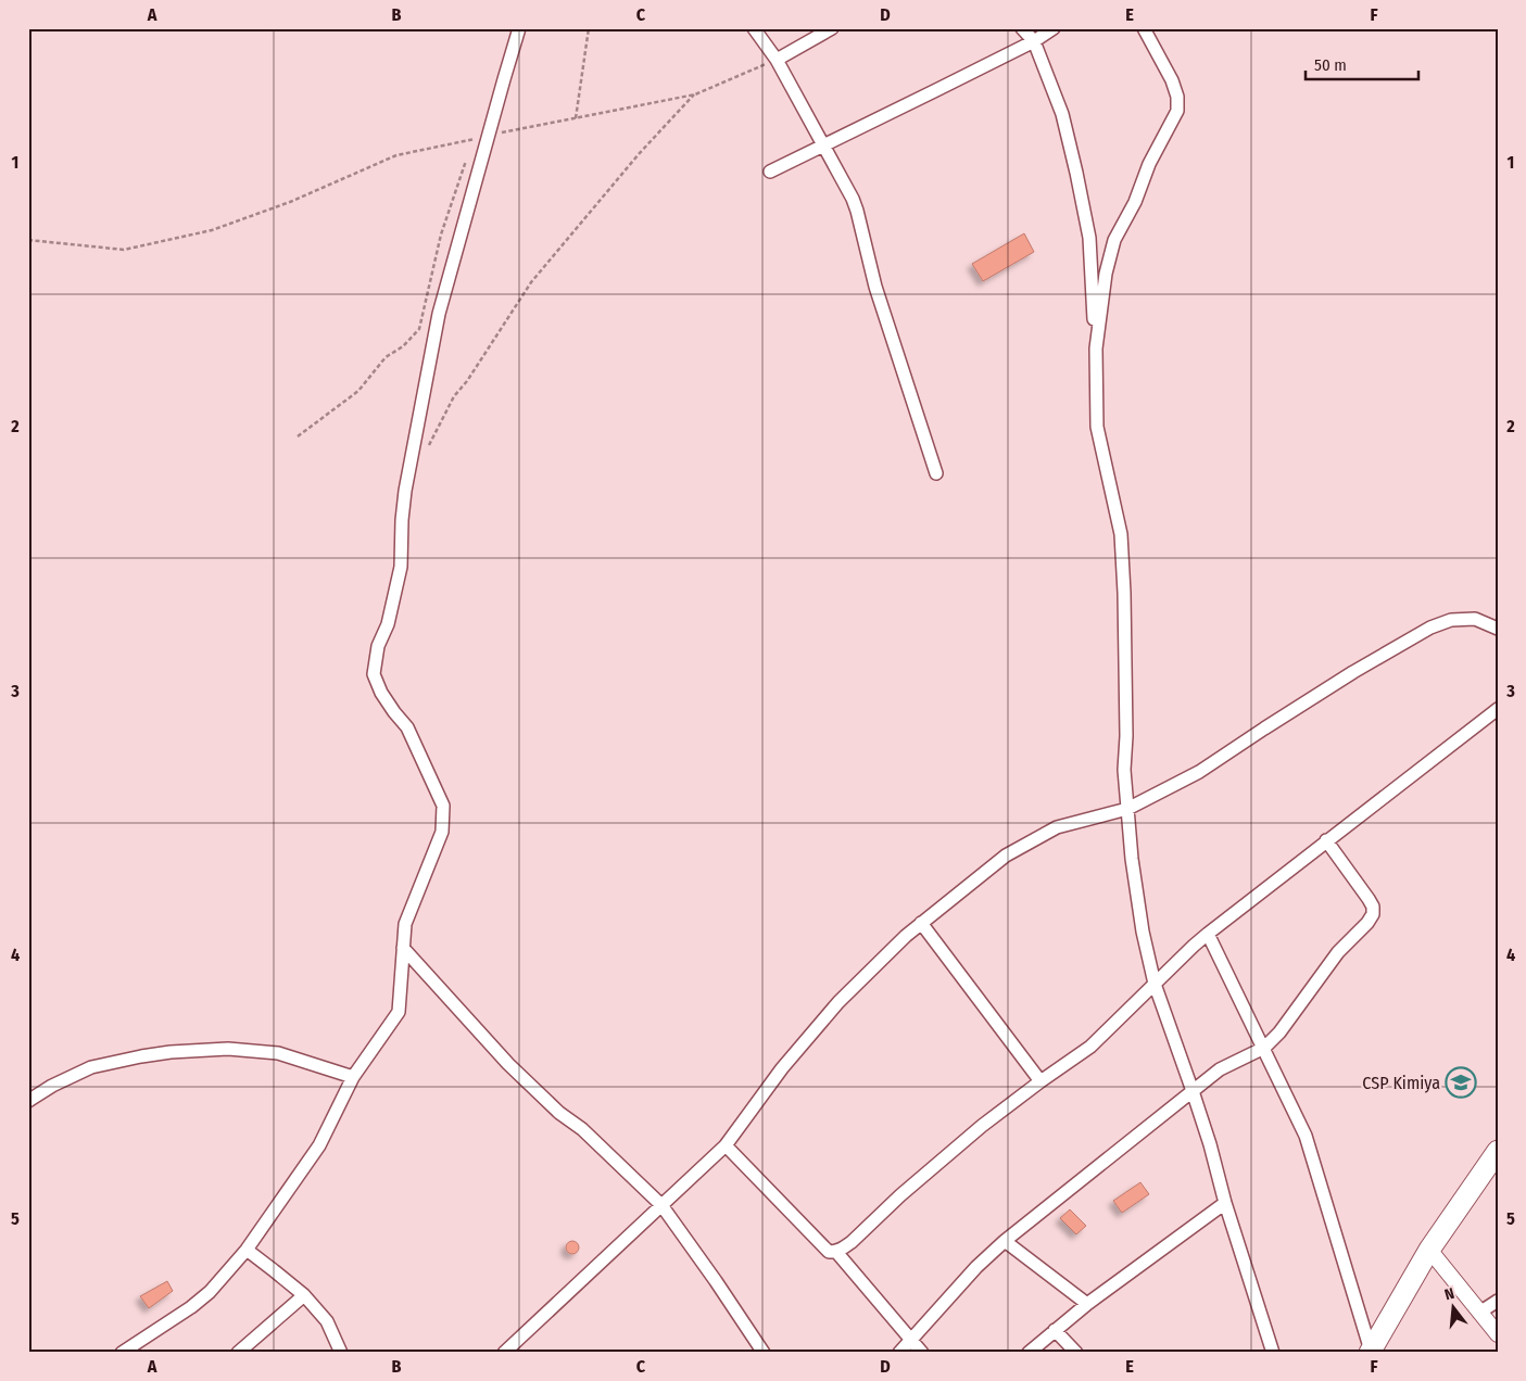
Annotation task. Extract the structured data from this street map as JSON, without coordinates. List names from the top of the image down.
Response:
{
  "places": {
    "school or university": ["CSP Kimiya"]
  },
  "scale_bar": "50 m",
  "north": "top",
  "grid": {
    "columns": [
      "A",
      "B",
      "C",
      "D",
      "E",
      "F"
    ],
    "rows": [
      "1",
      "2",
      "3",
      "4",
      "5"
    ]
  }
}
